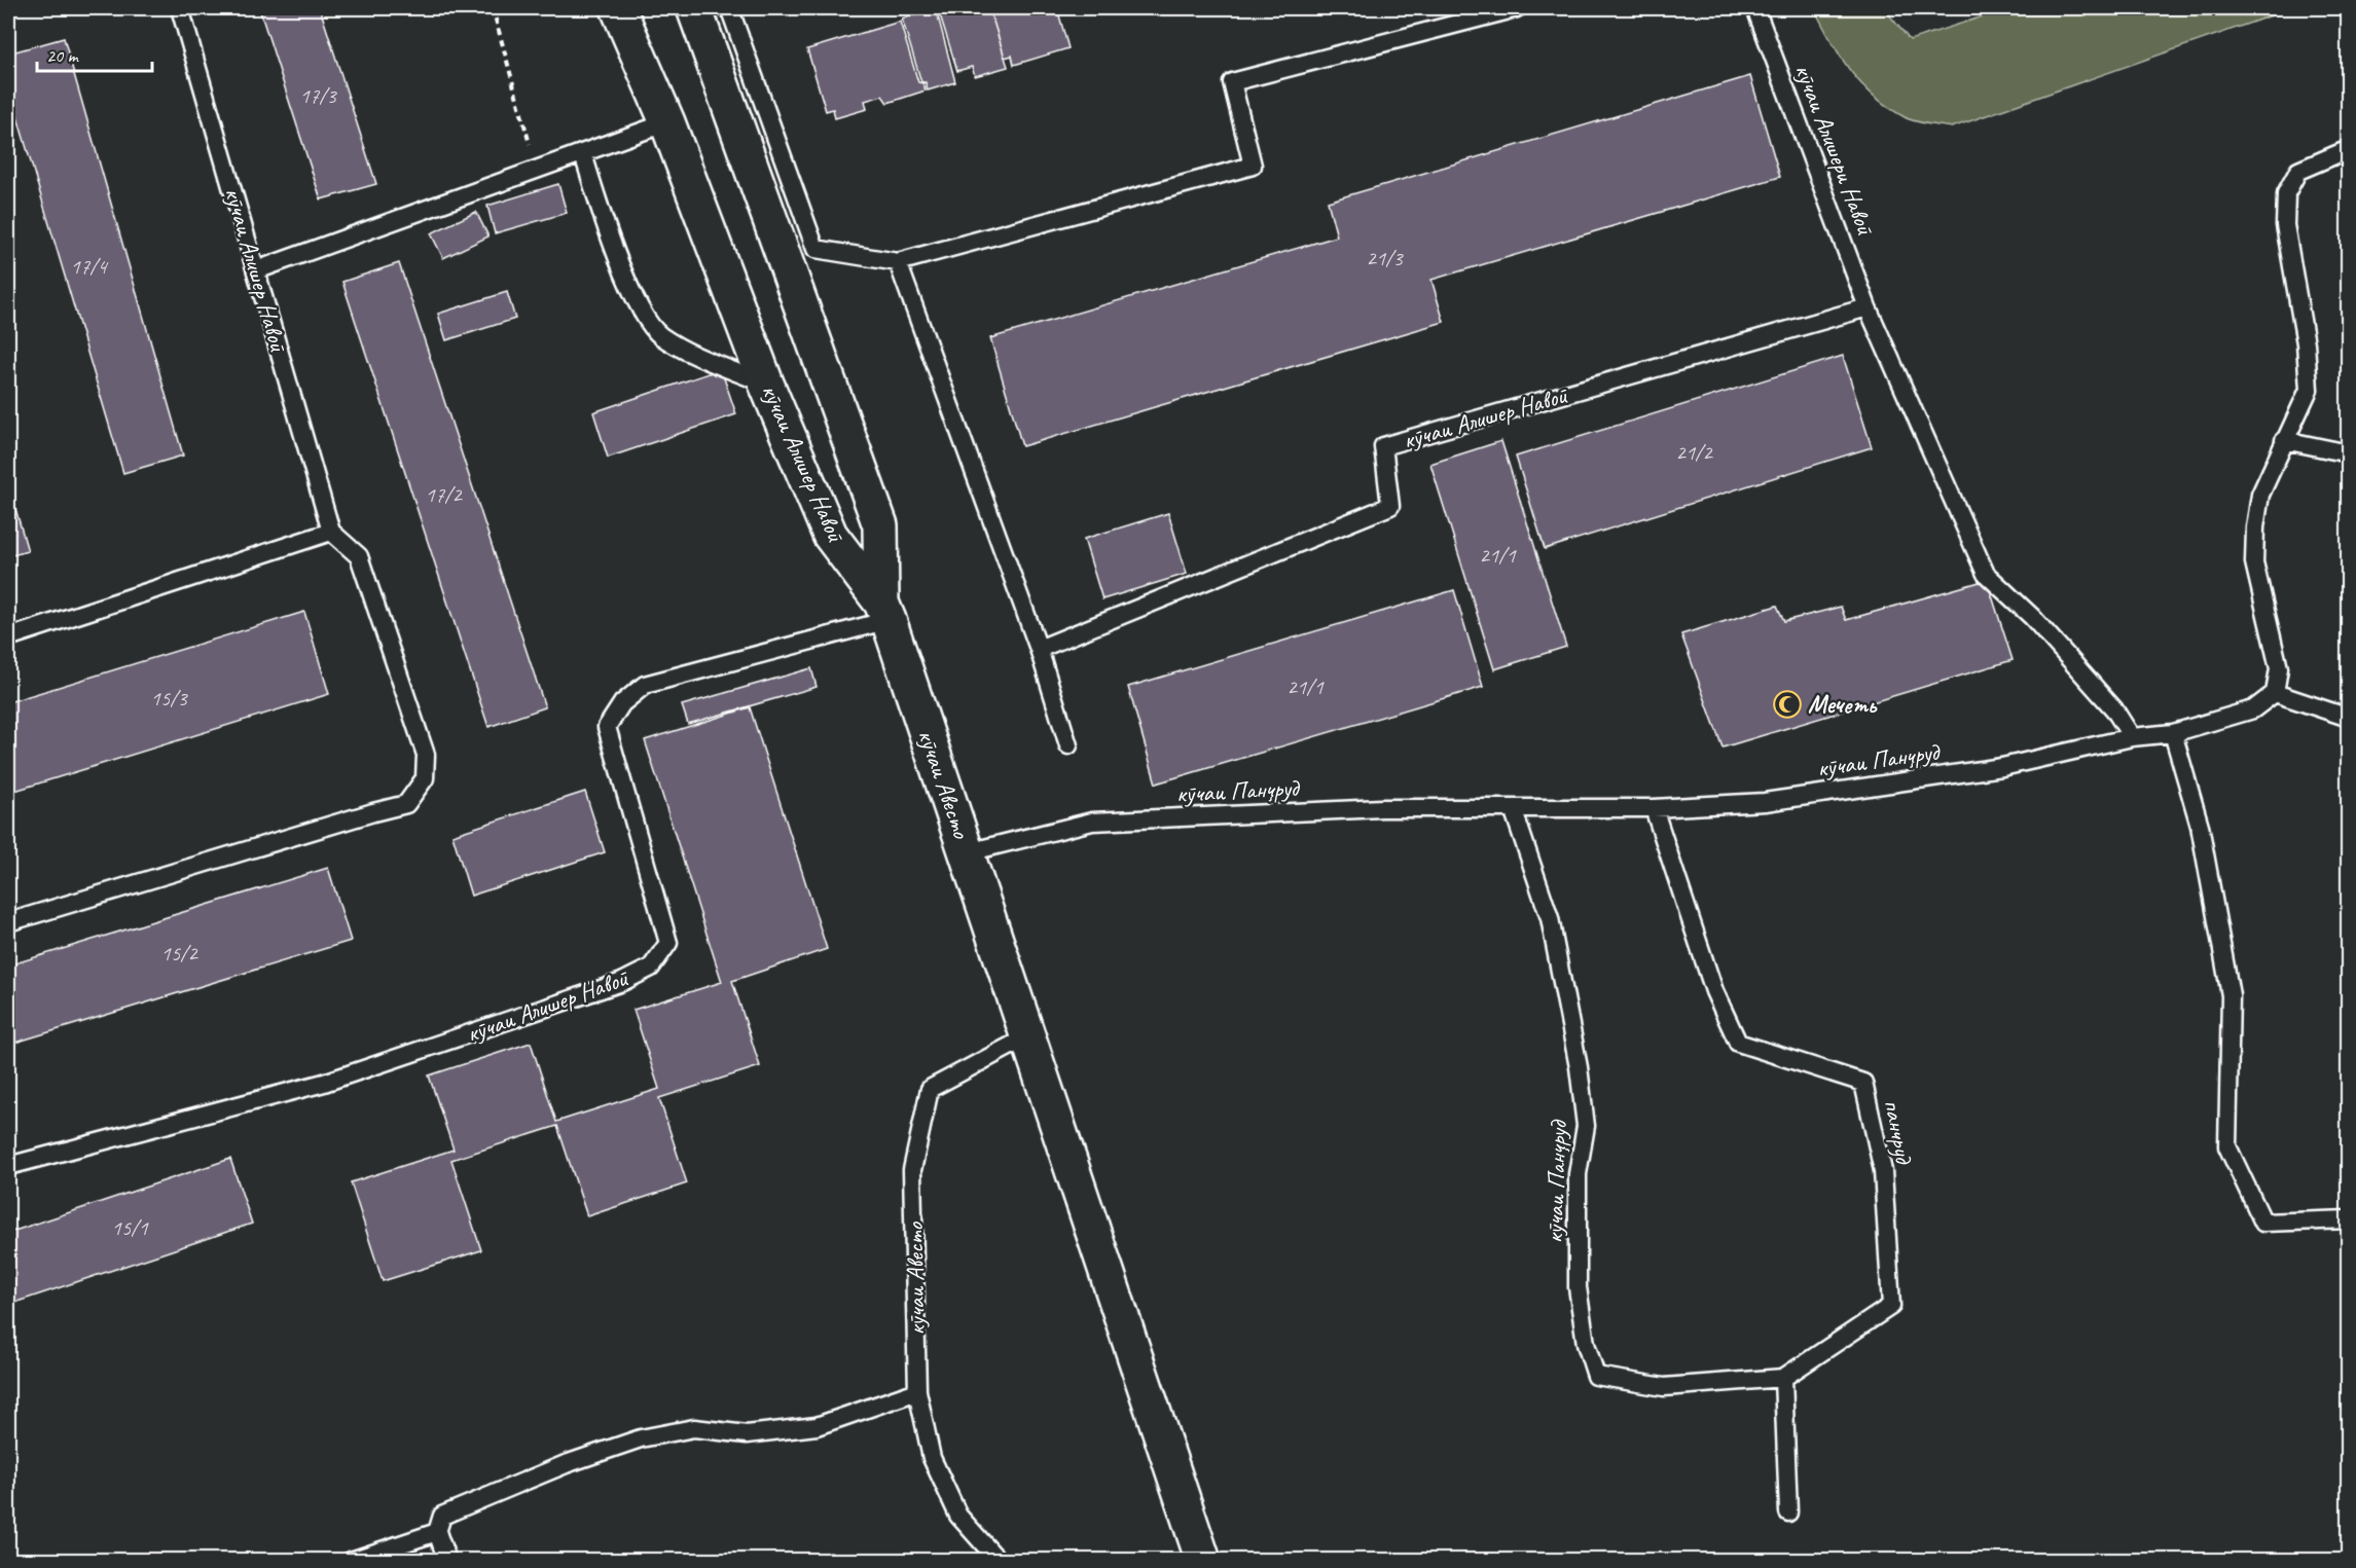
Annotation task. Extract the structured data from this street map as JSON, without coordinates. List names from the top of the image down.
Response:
{
  "streets": {
    "street": ["кӯчаи Алишер Навоӣ", "кӯчаи Авесто"],
    "lane": ["кӯчаи Алишери Навоӣ", "кӯчаи Панҷруд", "панчруд"]
  },
  "crossings": [
    ["кӯчаи Алишери Навоӣ", "кӯчаи Алишер Навоӣ"],
    ["кӯчаи Алишери Навоӣ", "кӯчаи Панҷруд"],
    ["кӯчаи Алишер Навоӣ", "кӯчаи Авесто"],
    ["кӯчаи Панҷруд", "кӯчаи Авесто"],
    ["кӯчаи Панҷруд", "панчруд"]
  ],
  "places": {
    "mosque": ["Мечеть"]
  },
  "house_numbers": [
    "17/3",
    "21/3",
    "17/4",
    "21/2",
    "17/2",
    "21/1",
    "21/1",
    "15/3",
    "15/2",
    "15/1"
  ],
  "scale_bar": "20 m"
}
